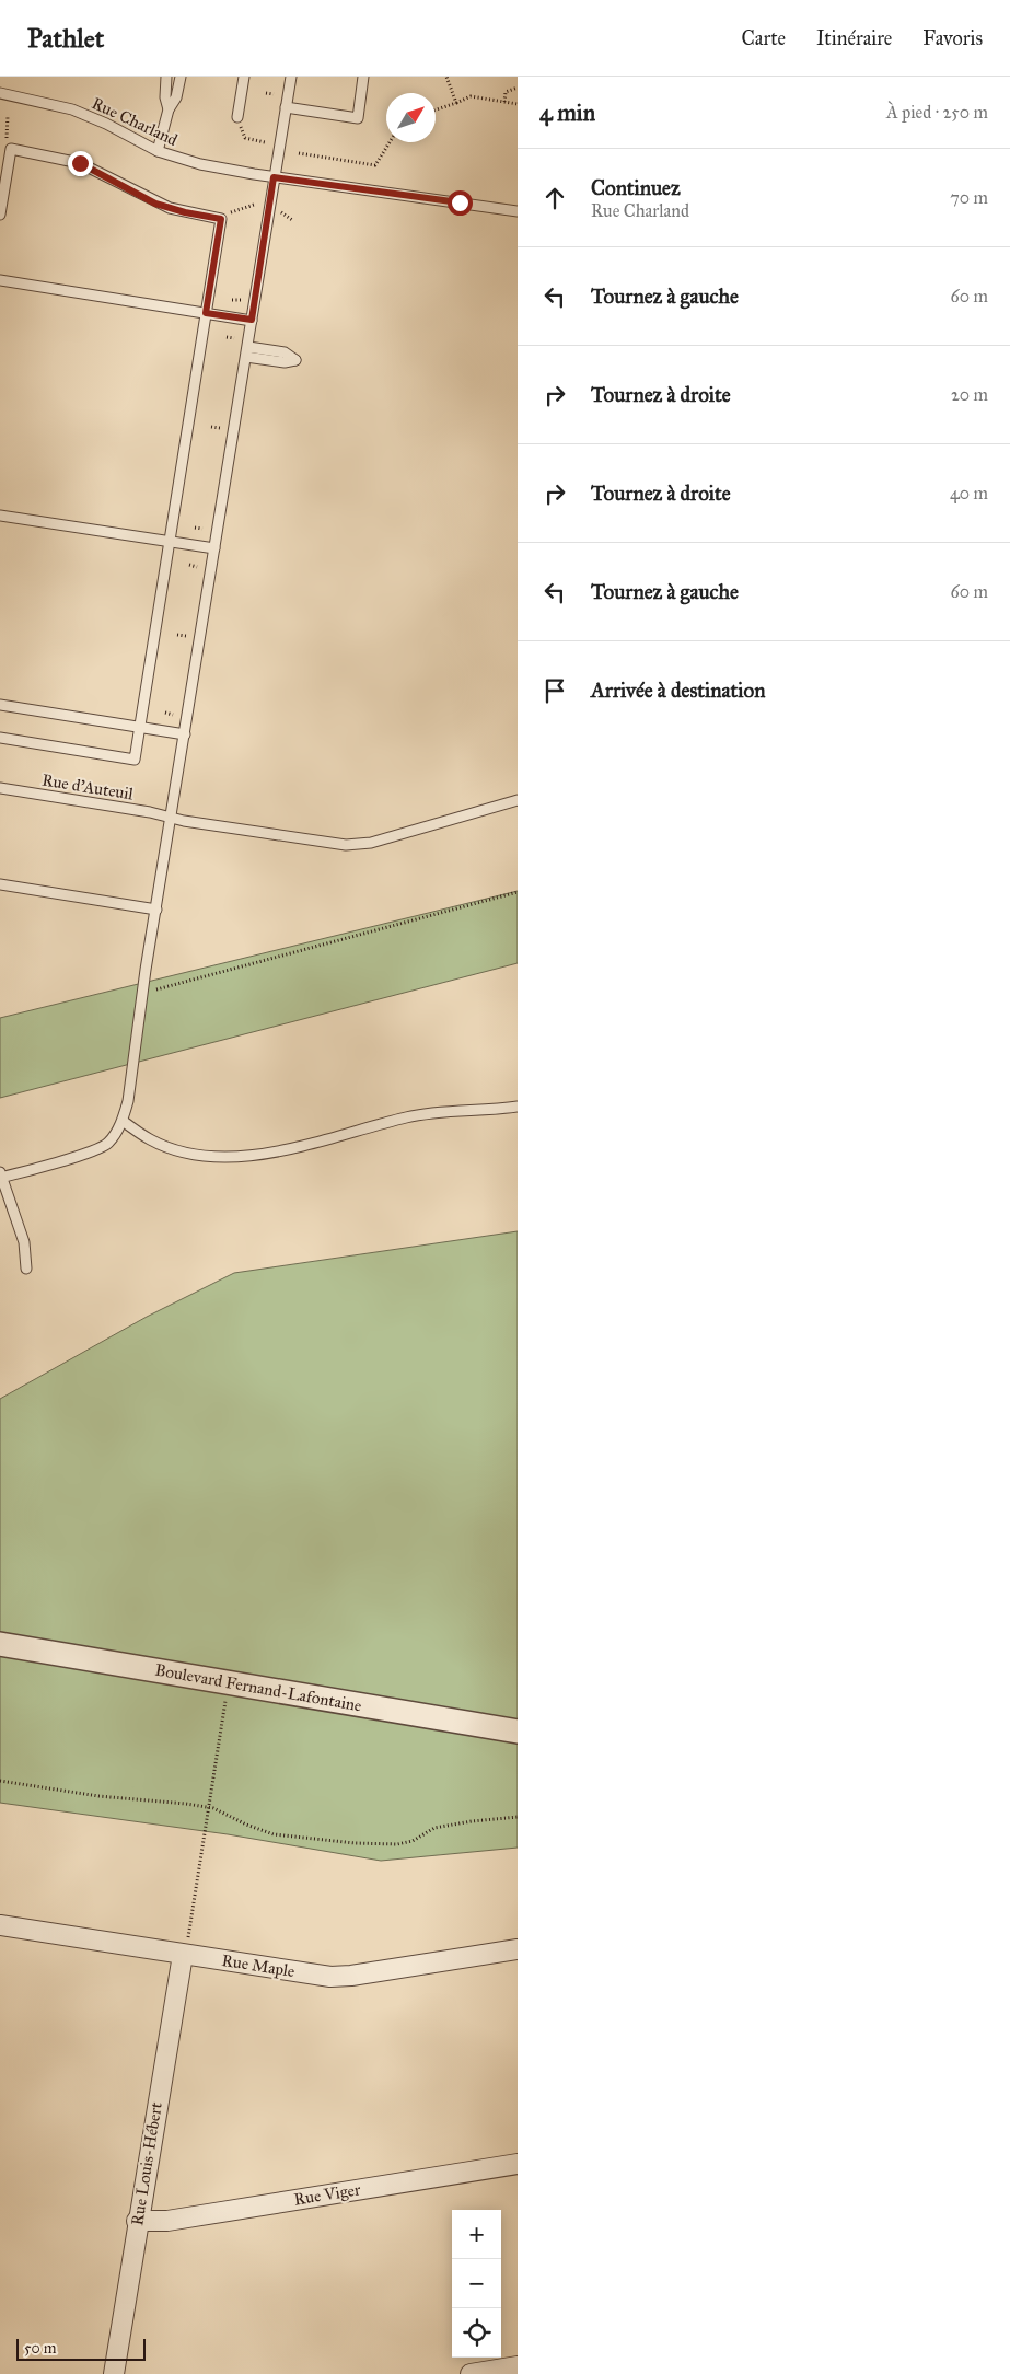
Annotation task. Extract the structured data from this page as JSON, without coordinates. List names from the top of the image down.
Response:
{
  "streets": {
    "street": [
      "Boulevard Fernand-Lafontaine",
      "Rue Maple",
      "Rue Louis-Hébert",
      "Rue Viger"
    ],
    "lane": ["Rue Charland", "Rue d'Auteuil"]
  },
  "crossings": [
    ["Rue Maple", "Rue Louis-Hébert"],
    ["Rue Louis-Hébert", "Rue Viger"]
  ],
  "scale_bar": "50 m",
  "north": "top right",
  "page": {
    "header": "Pathlet",
    "nav": ["Carte", "Itinéraire", "Favoris"],
    "heading": ["4 min", "À pied · 250 m"],
    "list": [
      ["Continuez", "Rue Charland", "70 m"],
      ["Tournez à gauche", "60 m"],
      ["Tournez à droite", "20 m"],
      ["Tournez à droite", "40 m"],
      ["Tournez à gauche", "60 m"],
      "Arrivée à destination"
    ],
    "map_buttons": ["+", "−"],
    "scale": "50 m"
  }
}
